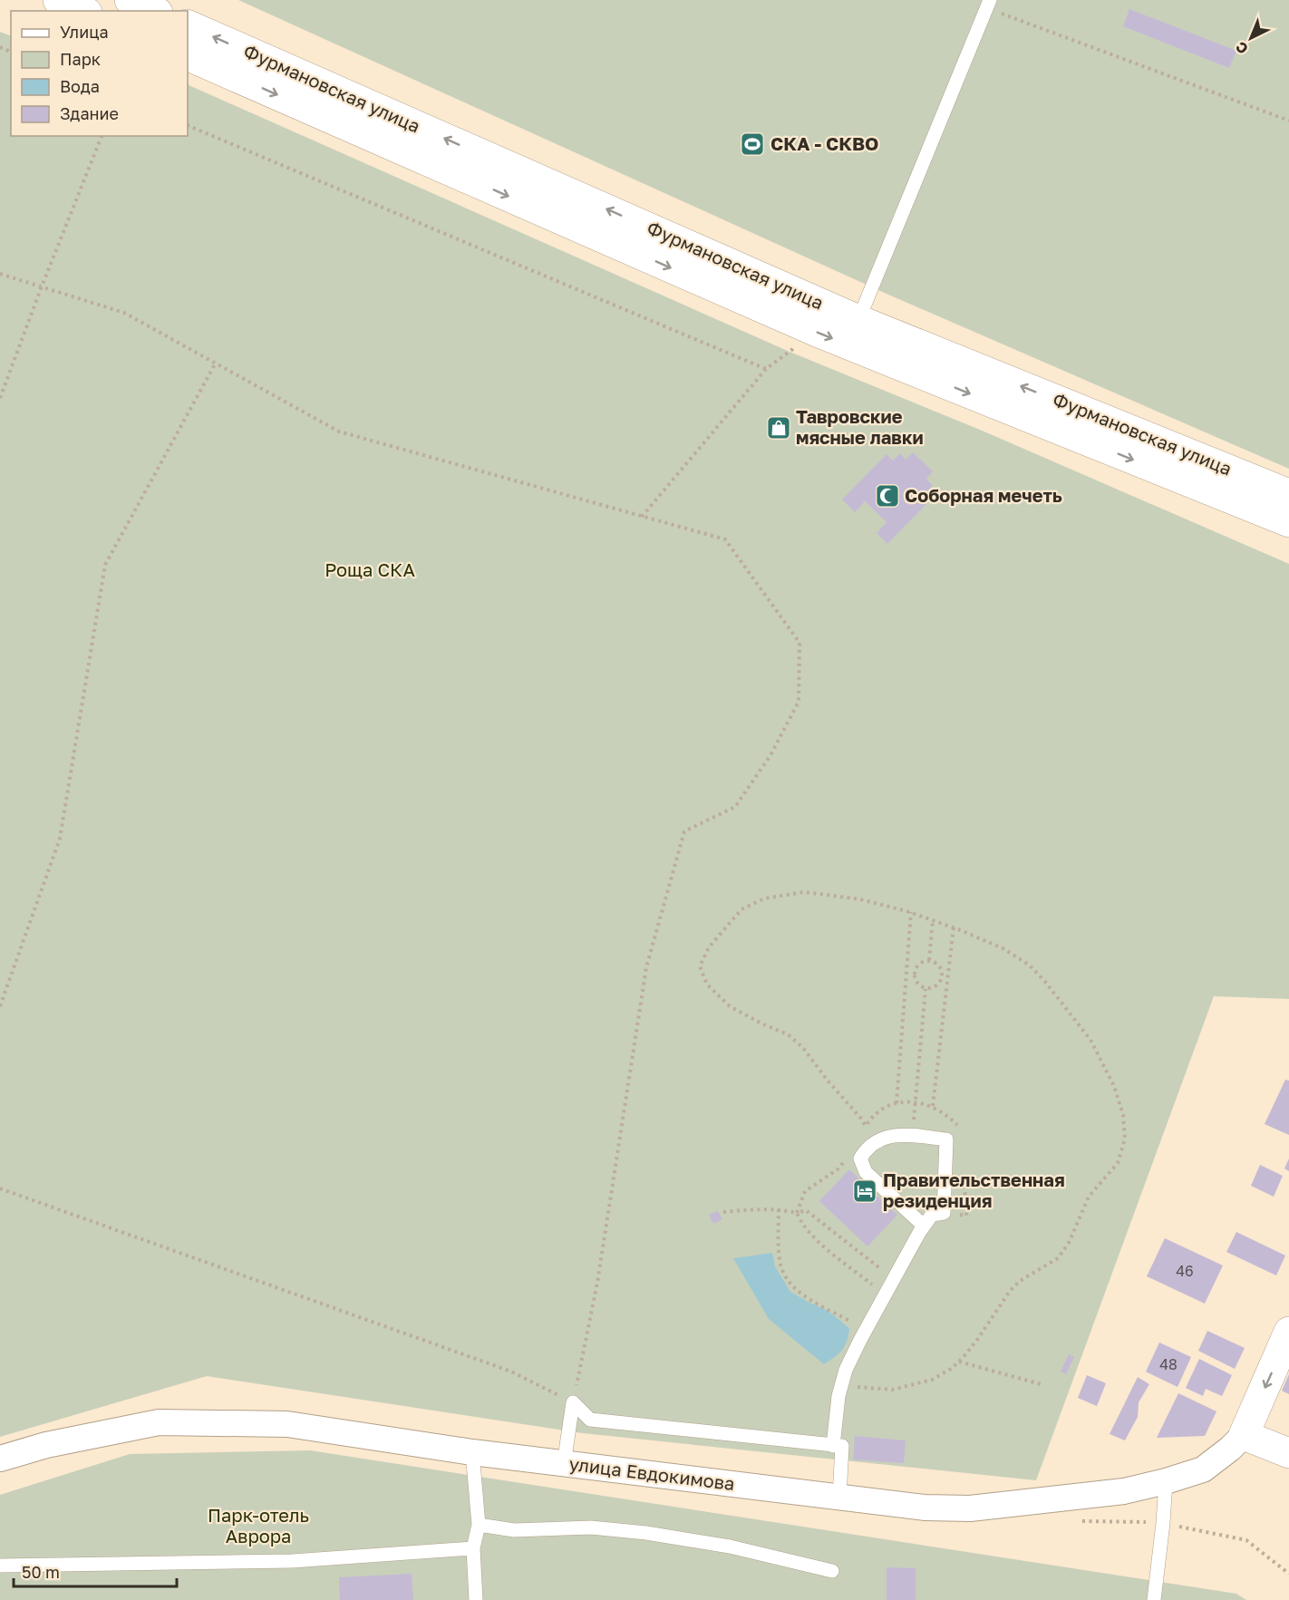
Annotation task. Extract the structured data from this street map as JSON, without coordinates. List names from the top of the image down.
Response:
{
  "streets": {
    "main road": ["Фурмановская улица"],
    "street": ["улица Евдокимова"]
  },
  "parks": ["Роща СКА", "Парк-отель Аврора"],
  "places": {
    "sports": ["СКА - СКВО"],
    "shop": ["Тавровские мясные лавки"],
    "mosque": ["Соборная мечеть"],
    "hotel": ["Правительственная резиденция"]
  },
  "house_numbers": ["46", "48"],
  "legend": [
    "Улица",
    "Парк",
    "Вода",
    "Здание"
  ],
  "scale_bar": "50 m",
  "north": "bottom left"
}
